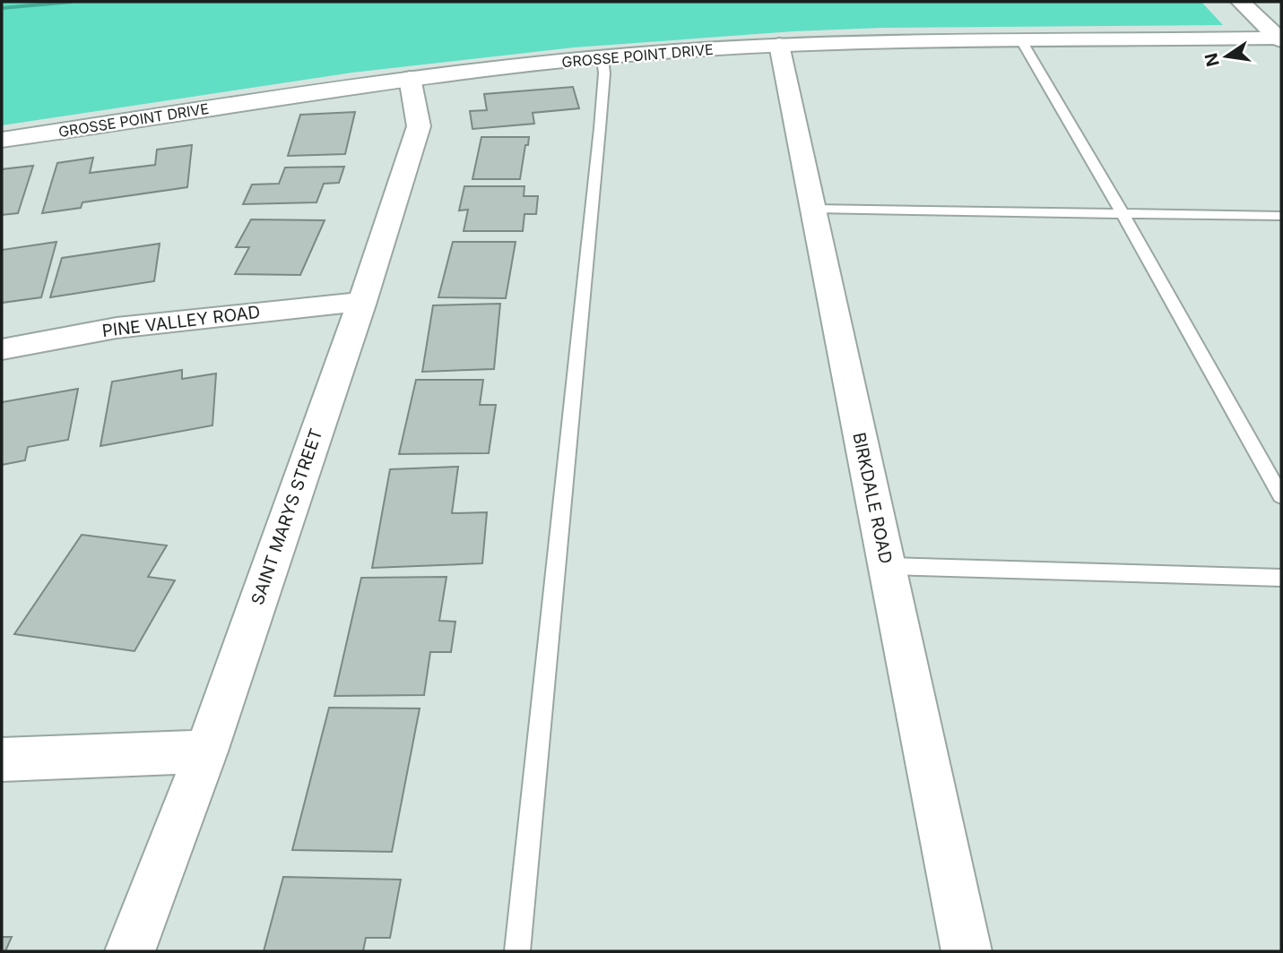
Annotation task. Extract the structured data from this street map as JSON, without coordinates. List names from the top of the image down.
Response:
{
  "streets": {
    "street": [
      "GROSSE POINT DRIVE",
      "PINE VALLEY ROAD",
      "BIRKDALE ROAD",
      "SAINT MARYS STREET"
    ]
  },
  "crossings": [
    ["GROSSE POINT DRIVE", "BIRKDALE ROAD"],
    ["GROSSE POINT DRIVE", "SAINT MARYS STREET"],
    ["PINE VALLEY ROAD", "SAINT MARYS STREET"]
  ],
  "north": "left"
}
